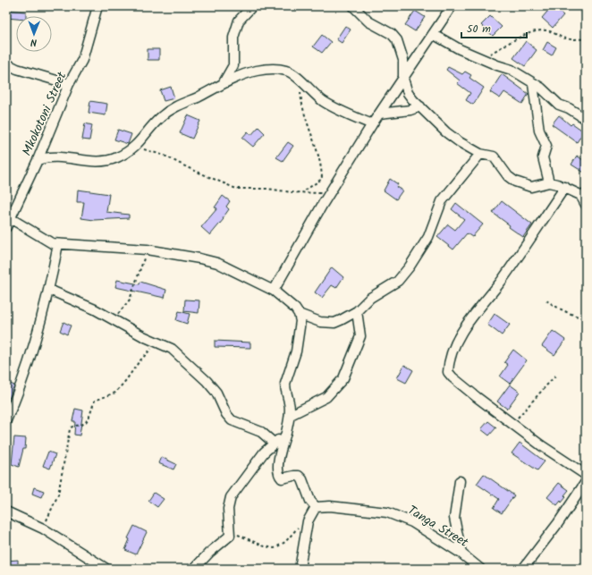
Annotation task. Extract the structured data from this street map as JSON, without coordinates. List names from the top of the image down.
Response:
{
  "streets": {
    "street": ["Mkokotoni Street", "Tanga Street"]
  },
  "scale_bar": "50 m",
  "north": "bottom"
}
